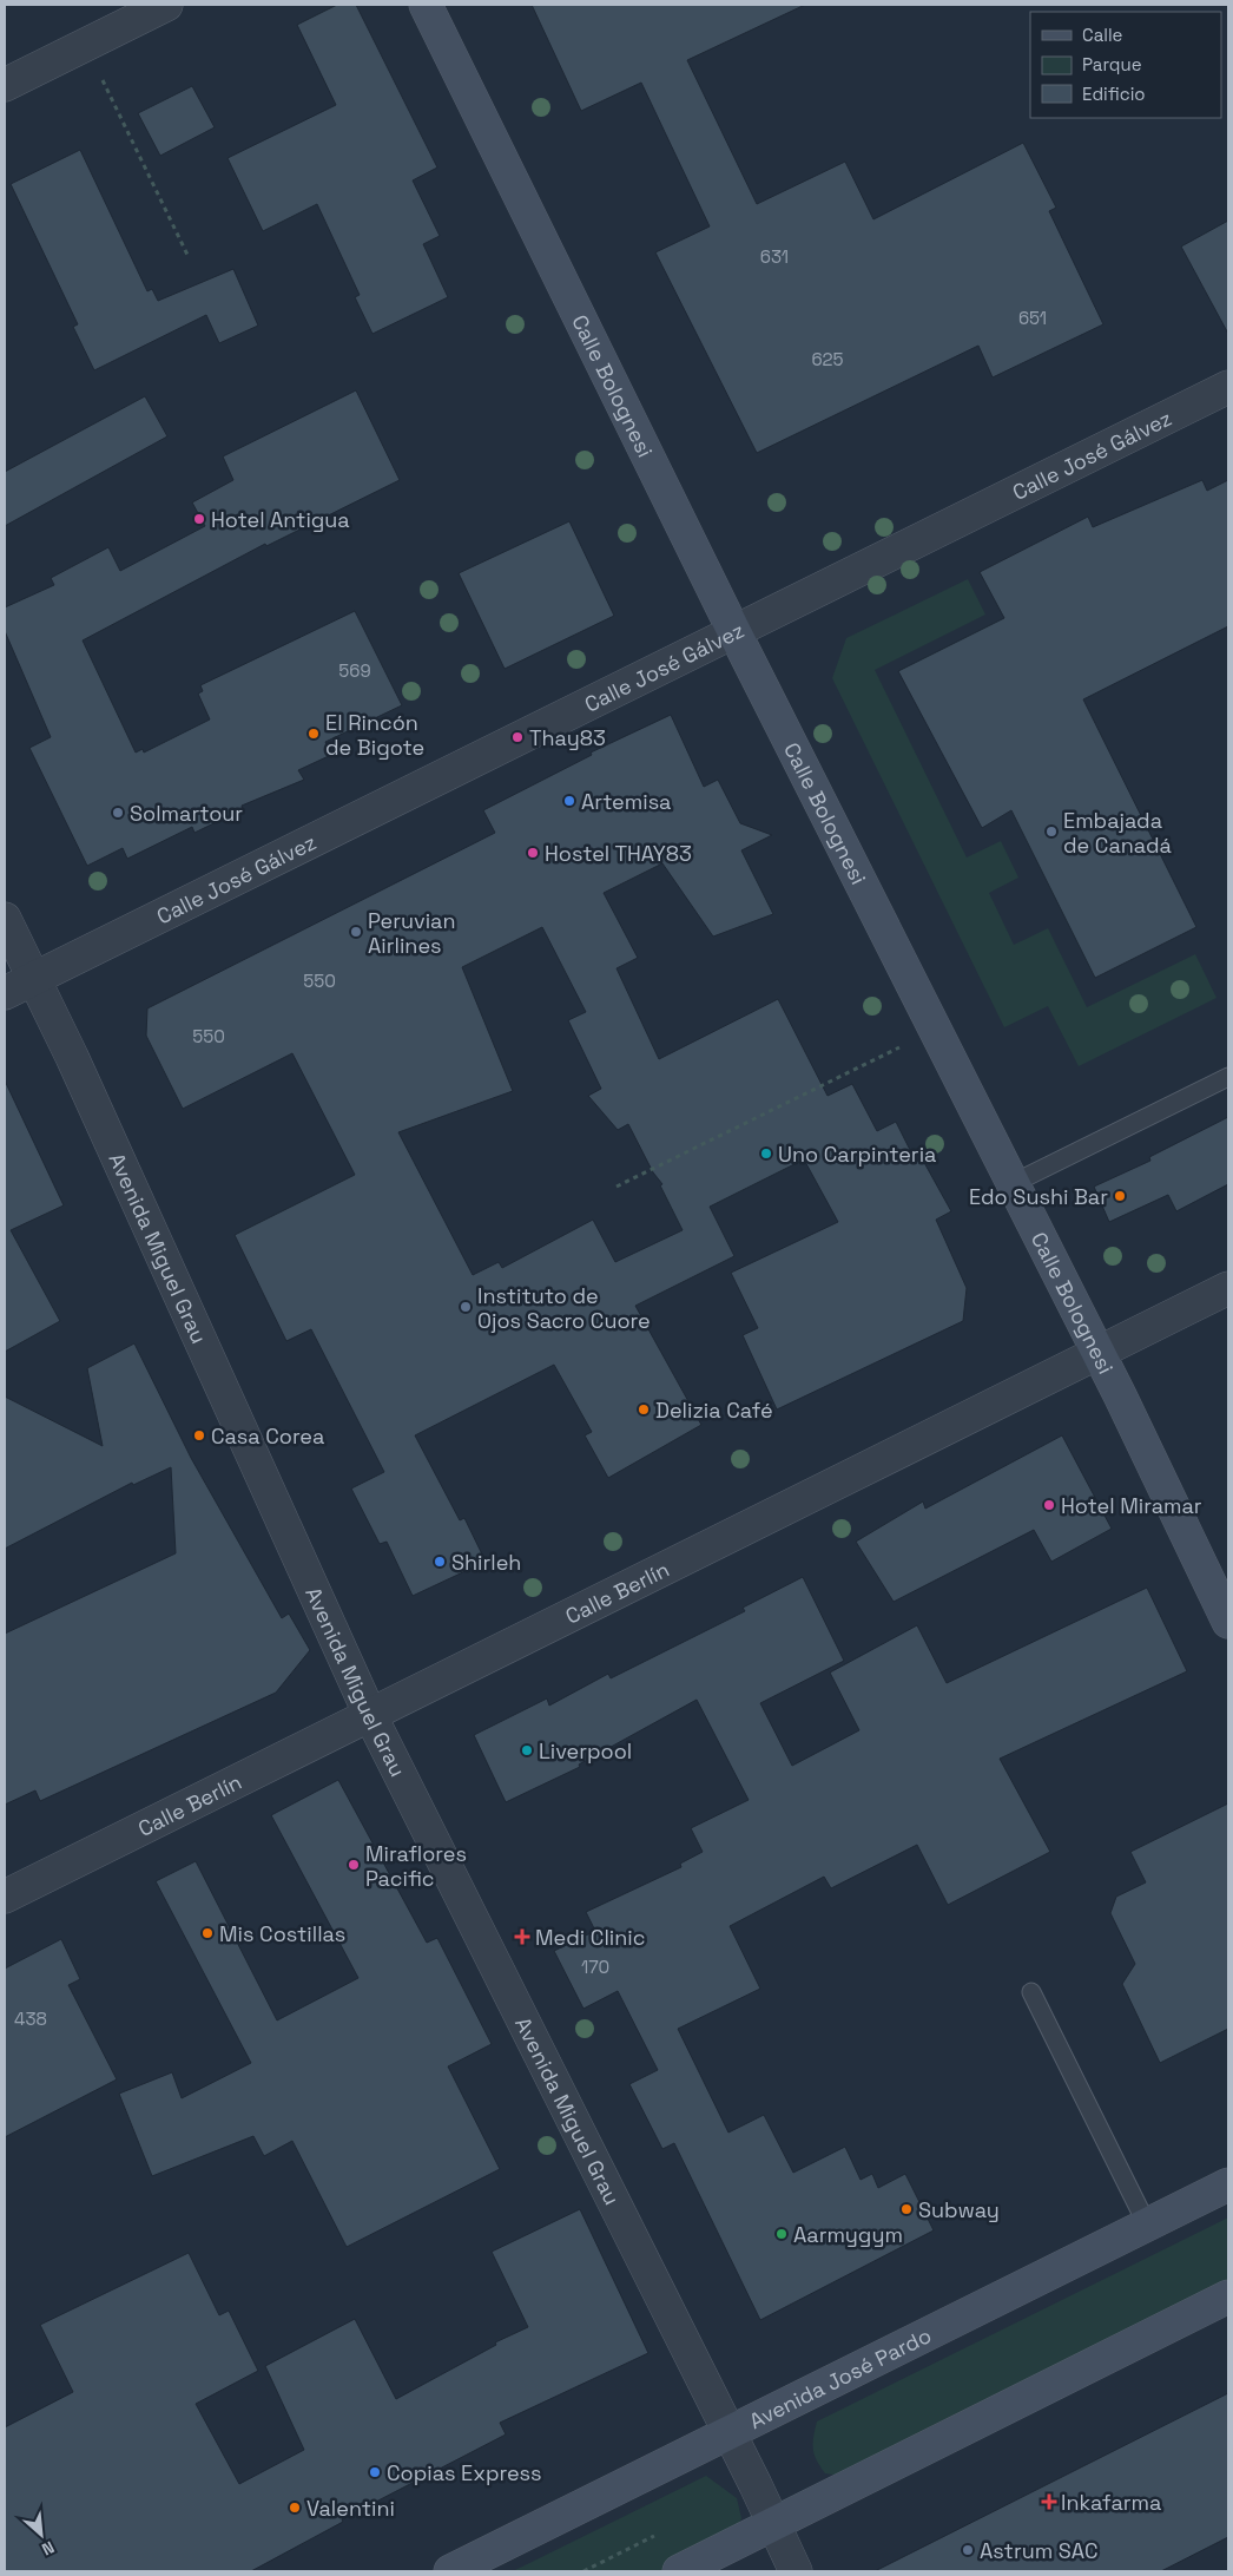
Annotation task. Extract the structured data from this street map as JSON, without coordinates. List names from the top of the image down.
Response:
{
  "streets": {
    "main road": ["Calle Bolognesi", "Avenida José Pardo"],
    "street": ["Calle José Gálvez", "Avenida Miguel Grau", "Calle Berlín"]
  },
  "crossings": [
    ["Calle Bolognesi", "Calle José Gálvez"],
    ["Calle Bolognesi", "Calle Berlín"],
    ["Calle José Gálvez", "Avenida Miguel Grau"],
    ["Avenida Miguel Grau", "Calle Berlín"],
    ["Avenida Miguel Grau", "Avenida José Pardo"]
  ],
  "places": {
    "other": [
      "Hotel Antigua",
      "El Rincón de Bigote",
      "Thay83",
      "Artemisa",
      "Solmartour",
      "Embajada de Canadá",
      "Hostel THAY83",
      "Peruvian Airlines",
      "Uno Carpinteria",
      "Edo Sushi Bar",
      "Instituto de Ojos Sacro Cuore",
      "Delizia Café",
      "Casa Corea",
      "Hotel Miramar",
      "Shirleh",
      "Liverpool",
      "Miraflores Pacific",
      "Mis Costillas",
      "Subway",
      "Aarmygym",
      "Copias Express",
      "Valentini",
      "Astrum SAC"
    ],
    "health": ["Medi Clinic", "Inkafarma"]
  },
  "house_numbers": [
    "631",
    "651",
    "625",
    "569",
    "550",
    "550",
    "170",
    "438"
  ],
  "legend": ["Calle", "Parque", "Edificio"],
  "north": "bottom right"
}
